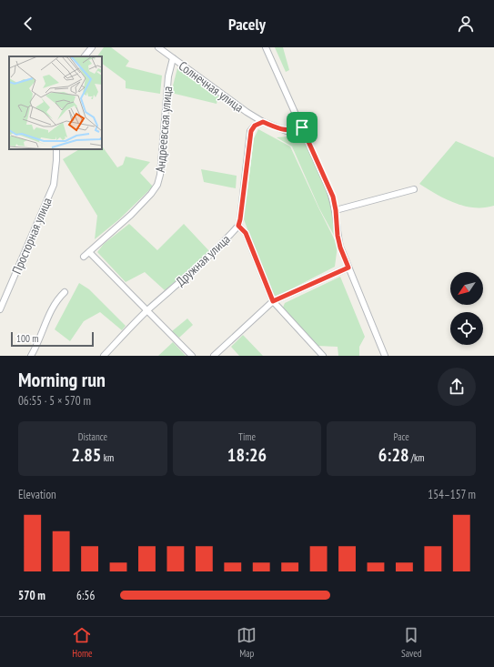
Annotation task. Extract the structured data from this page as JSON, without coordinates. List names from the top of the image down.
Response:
{
  "streets": {
    "street": [
      "Солнечная улица",
      "Андреевская улица",
      "Просторная улица",
      "Дружная улица"
    ]
  },
  "crossings": [
    ["Солнечная улица", "Андреевская улица"],
    ["Солнечная улица", "Дружная улица"]
  ],
  "scale_bar": "100 m",
  "north": "bottom left",
  "page": {
    "header": "Pacely",
    "scale": "100 m",
    "heading": ["Morning run", "06:55 · 5 × 570 m"],
    "stats": [
      ["Distance", "2.85 km"],
      ["Time", "18:26"],
      ["Pace", "6:28 /km"]
    ],
    "chart": ["Elevation", "154–157 m"],
    "list": [
      {
        "name": "570 m",
        "note": "6:56"
      }
    ],
    "tabs": ["Home", "Map", "Saved"]
  }
}
